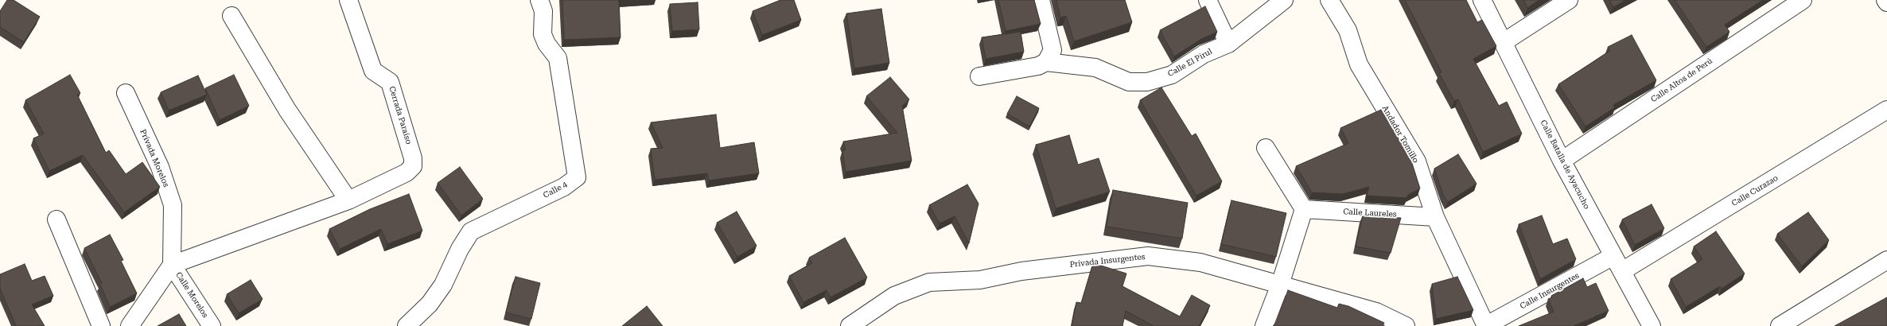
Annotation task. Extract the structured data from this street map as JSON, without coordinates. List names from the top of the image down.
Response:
{
  "streets": {
    "street": [
      "Calle El Pirul",
      "Calle Altos de Perú",
      "Cerrada Paraíso",
      "Andador Tomillo",
      "Privada Morelos",
      "Calle Batalla de Ayacucho",
      "Calle 4",
      "Calle Curazao",
      "Calle Laureles",
      "Privada Insurgentes",
      "Calle Insurgentes",
      "Calle Morelos"
    ]
  },
  "crossings": [
    ["Calle Altos de Perú", "Calle Batalla de Ayacucho"],
    ["Andador Tomillo", "Calle Laureles"],
    ["Andador Tomillo", "Calle Insurgentes"],
    ["Privada Morelos", "Calle Morelos"],
    ["Calle Batalla de Ayacucho", "Calle Curazao"],
    ["Calle Batalla de Ayacucho", "Calle Insurgentes"]
  ]
}
